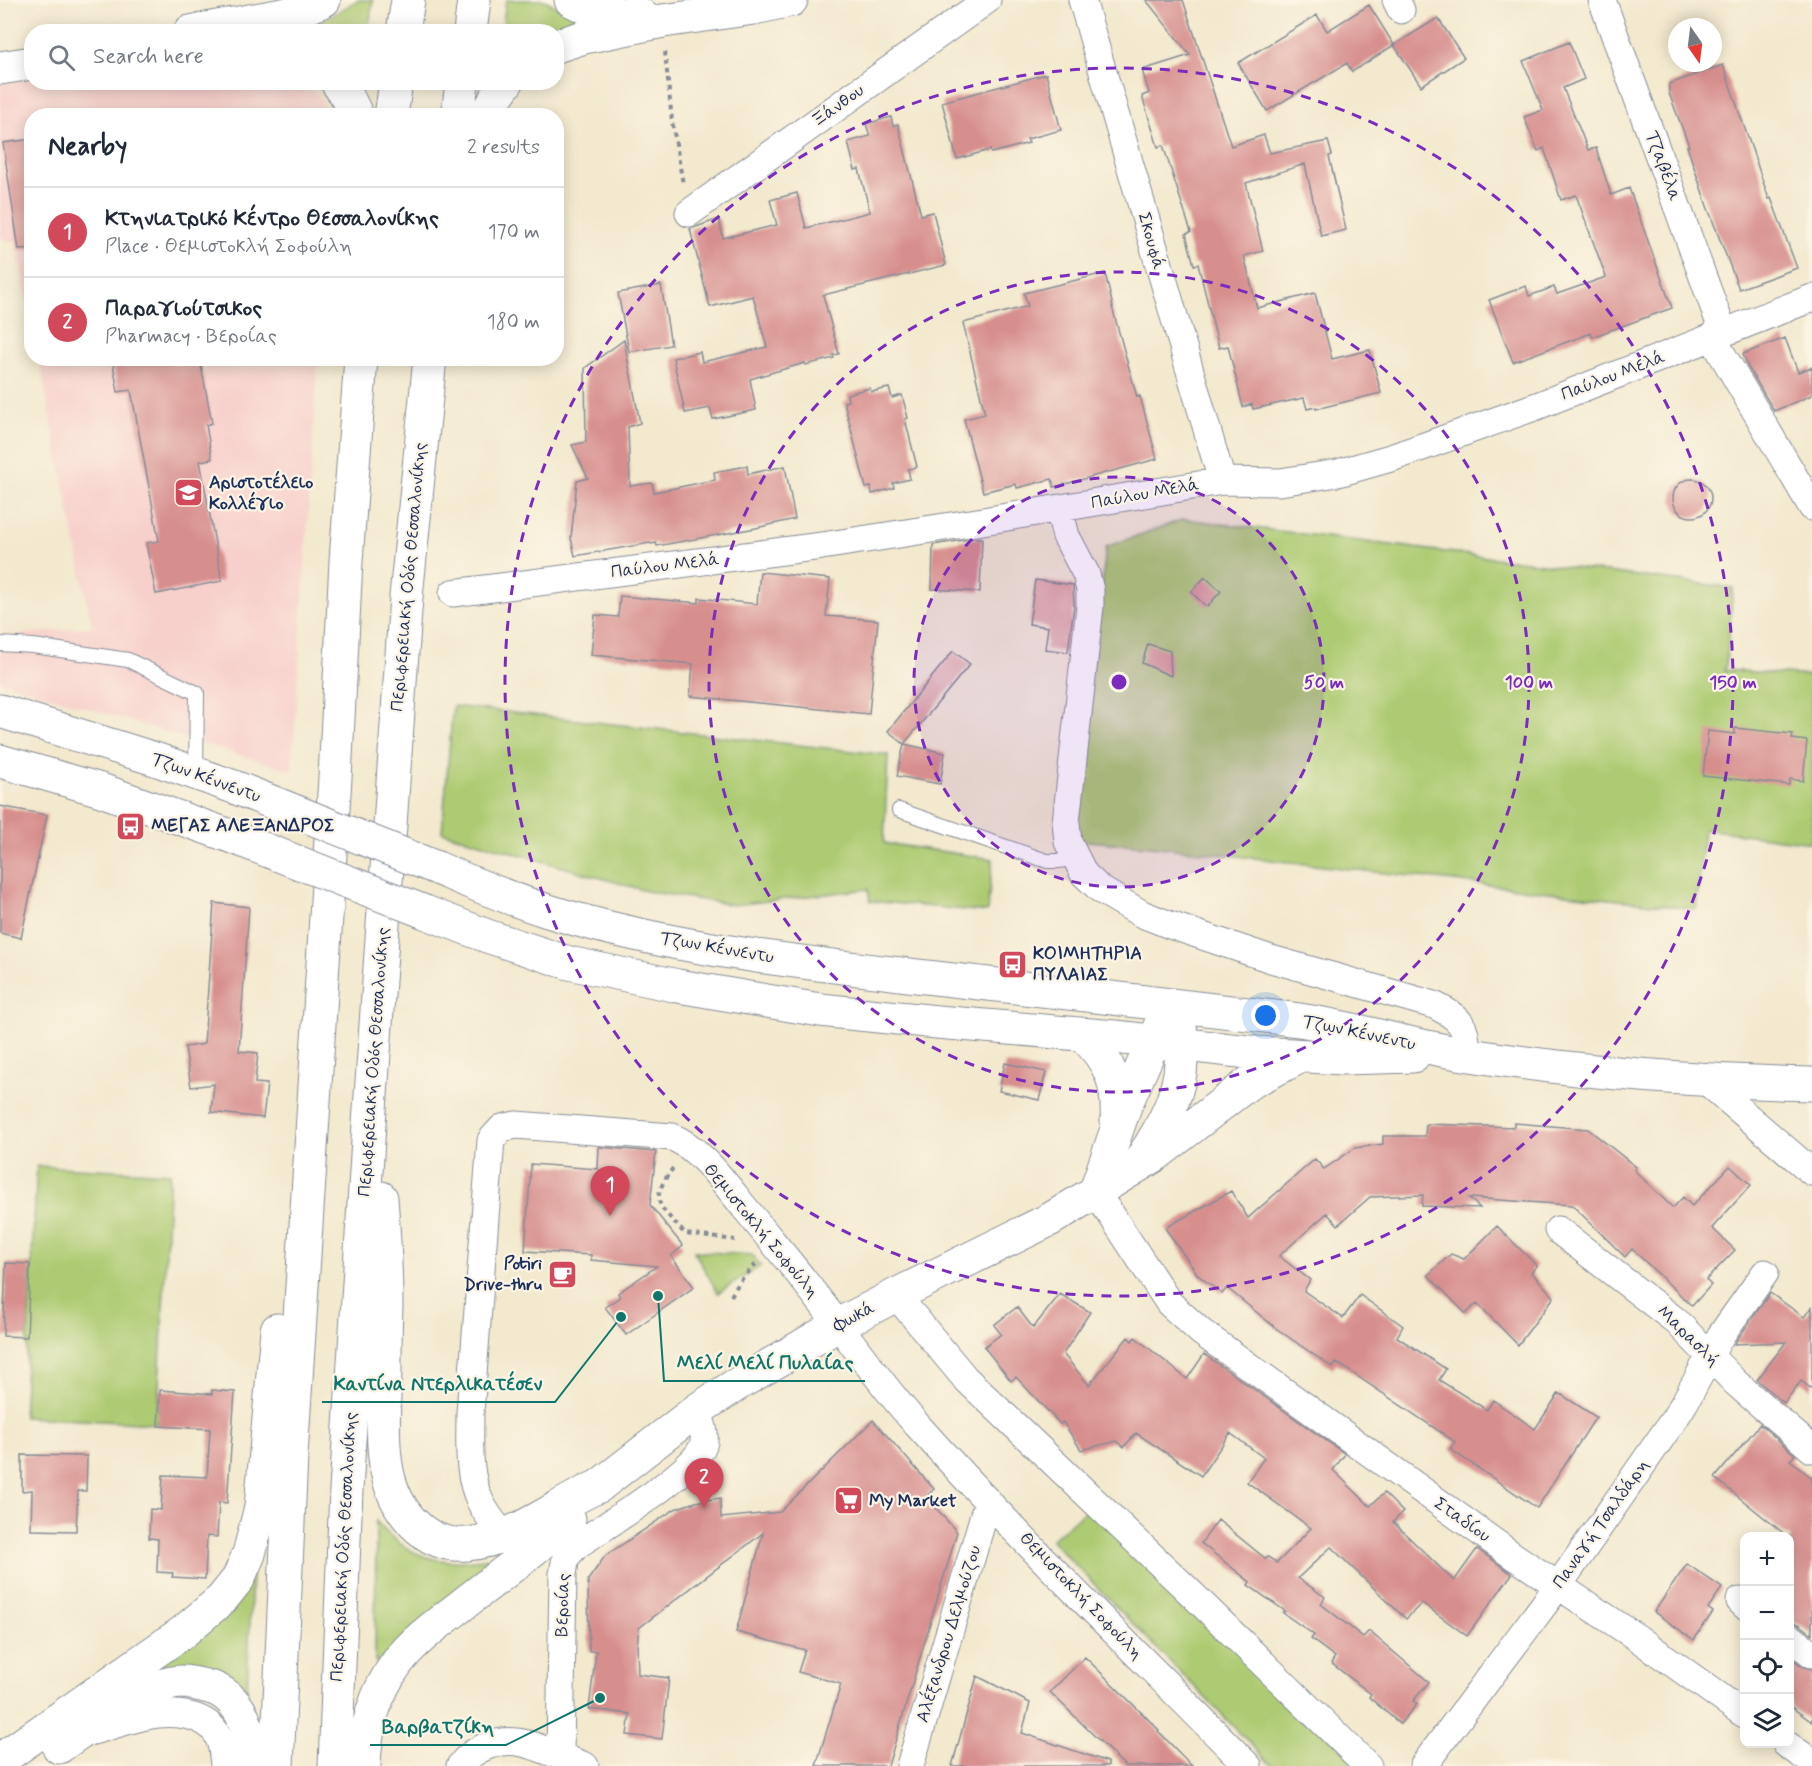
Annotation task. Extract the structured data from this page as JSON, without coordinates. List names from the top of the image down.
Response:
{
  "streets": {
    "main road": ["Περιφερειακή Οδός Θεσσαλονίκης", "Τζων Κέννεντυ", "Φωκά"],
    "street": [
      "Ξάνθου",
      "Τζαβέλα",
      "Σκουφά",
      "Παύλου Μελά",
      "Θεμιστοκλή Σοφούλη",
      "Μαρασλή",
      "Σταδίου",
      "Παναγή Τσαλδάρη",
      "Βεροίας",
      "Αλέξανδρου Δελμούζου"
    ]
  },
  "crossings": [
    ["Τζαβέλα", "Παύλου Μελά"],
    ["Σκουφά", "Παύλου Μελά"],
    ["Τζων Κέννεντυ", "Φωκά"],
    ["Θεμιστοκλή Σοφούλη", "Φωκά"],
    ["Θεμιστοκλή Σοφούλη", "Αλέξανδρου Δελμούζου"],
    ["Φωκά", "Σταδίου"],
    ["Φωκά", "Βεροίας"],
    ["Μαρασλή", "Παναγή Τσαλδάρη"],
    ["Σταδίου", "Παναγή Τσαλδάρη"]
  ],
  "places": {
    "school or university": ["Αριστοτέλειο Κολλέγιο"],
    "bus stop": ["ΜΕΓΑΣ ΑΛΕΞΑΝΔΡΟΣ", "ΚΟΙΜΗΤΗΡΙΑ ΠΥΛΑΙΑΣ"],
    "cafe": ["Potiri Drive-thru"],
    "other": ["Μελί Μελί Πυλαίας", "Καντίνα Ντερλικατέσεν", "Βαρβατζίκη"],
    "supermarket": ["My Market"]
  },
  "north": "bottom",
  "page": {
    "search": "Search here",
    "heading": ["Nearby", "2 results"],
    "list": [
      {
        "mark": "1",
        "name": "Κτηνιατρικό Κέντρο Θεσσαλονίκης",
        "note": "Place · Θεμιστοκλή Σοφούλη",
        "value": "170 m"
      },
      {
        "mark": "2",
        "name": "Παραγιούτσικος",
        "note": "Pharmacy · Βεροίας",
        "value": "180 m"
      }
    ],
    "pins": ["1", "2"],
    "map_buttons": ["+", "−"]
  },
  "rings": ["50 m", "100 m", "150 m"]
}
